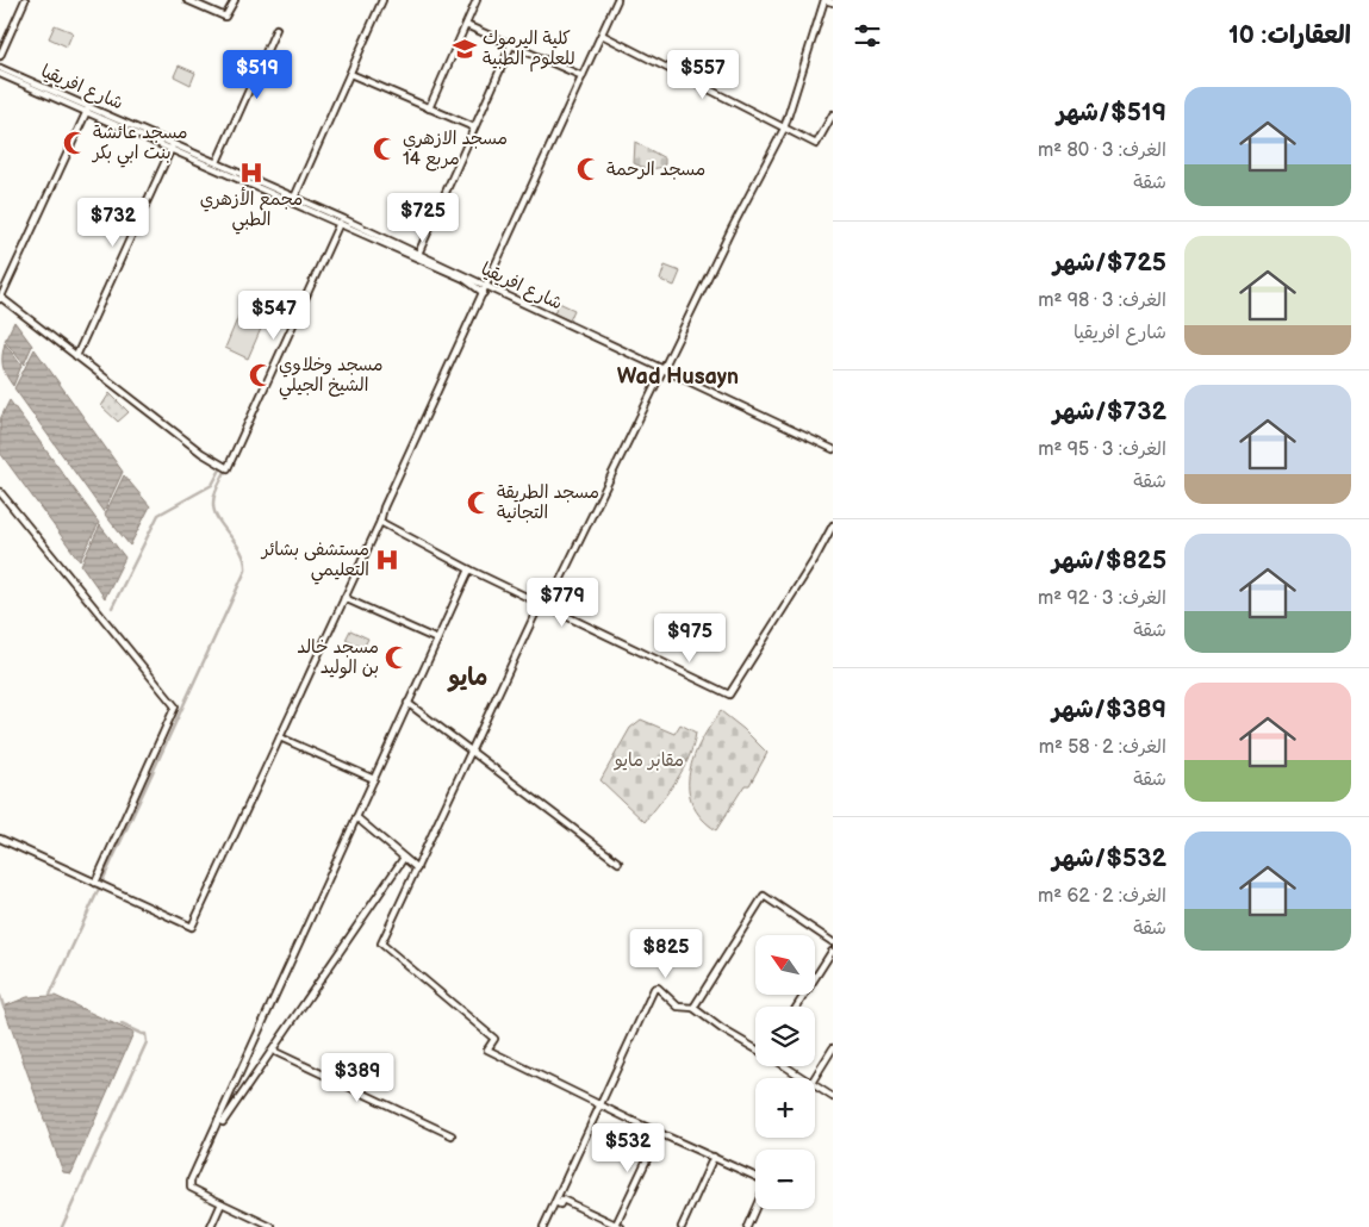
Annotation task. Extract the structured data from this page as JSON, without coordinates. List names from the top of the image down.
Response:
{
  "streets": {
    "street": ["شارع افريقيا"]
  },
  "districts": ["Wad Husayn", "مايو"],
  "parks": ["مقابر مايو"],
  "places": {
    "school or university": ["كلية اليرموك للعلوم الطبية"],
    "mosque": [
      "مسجد عائشة بنت ابي بكر",
      "مسجد الازهري مربع 14",
      "مسجد الرحمة",
      "مسجد وخلاوي الشيخ الجيلي",
      "مسجد الطريقة التجانية",
      "مسجد خالد بن الوليد"
    ],
    "hospital": ["مجمع الأزهري الطبي", "مستشفى بشائر التعليمي"]
  },
  "north": "top left",
  "page": {
    "heading": "العقارات: 10",
    "price": [
      "$519",
      "$557",
      "$725",
      "$732",
      "$547",
      "$779",
      "$975",
      "$825",
      "$389",
      "$532"
    ],
    "list": [
      {
        "name": "$519/شهر",
        "note": "الغرف: 3 · 80 m² · شقة"
      },
      {
        "name": "$725/شهر",
        "note": "الغرف: 3 · 98 m² · شارع افريقيا"
      },
      {
        "name": "$732/شهر",
        "note": "الغرف: 3 · 95 m² · شقة"
      },
      {
        "name": "$825/شهر",
        "note": "الغرف: 3 · 92 m² · شقة"
      },
      {
        "name": "$389/شهر",
        "note": "الغرف: 2 · 58 m² · شقة"
      },
      {
        "name": "$532/شهر",
        "note": "الغرف: 2 · 62 m² · شقة"
      }
    ],
    "map_buttons": ["+", "−"]
  }
}
